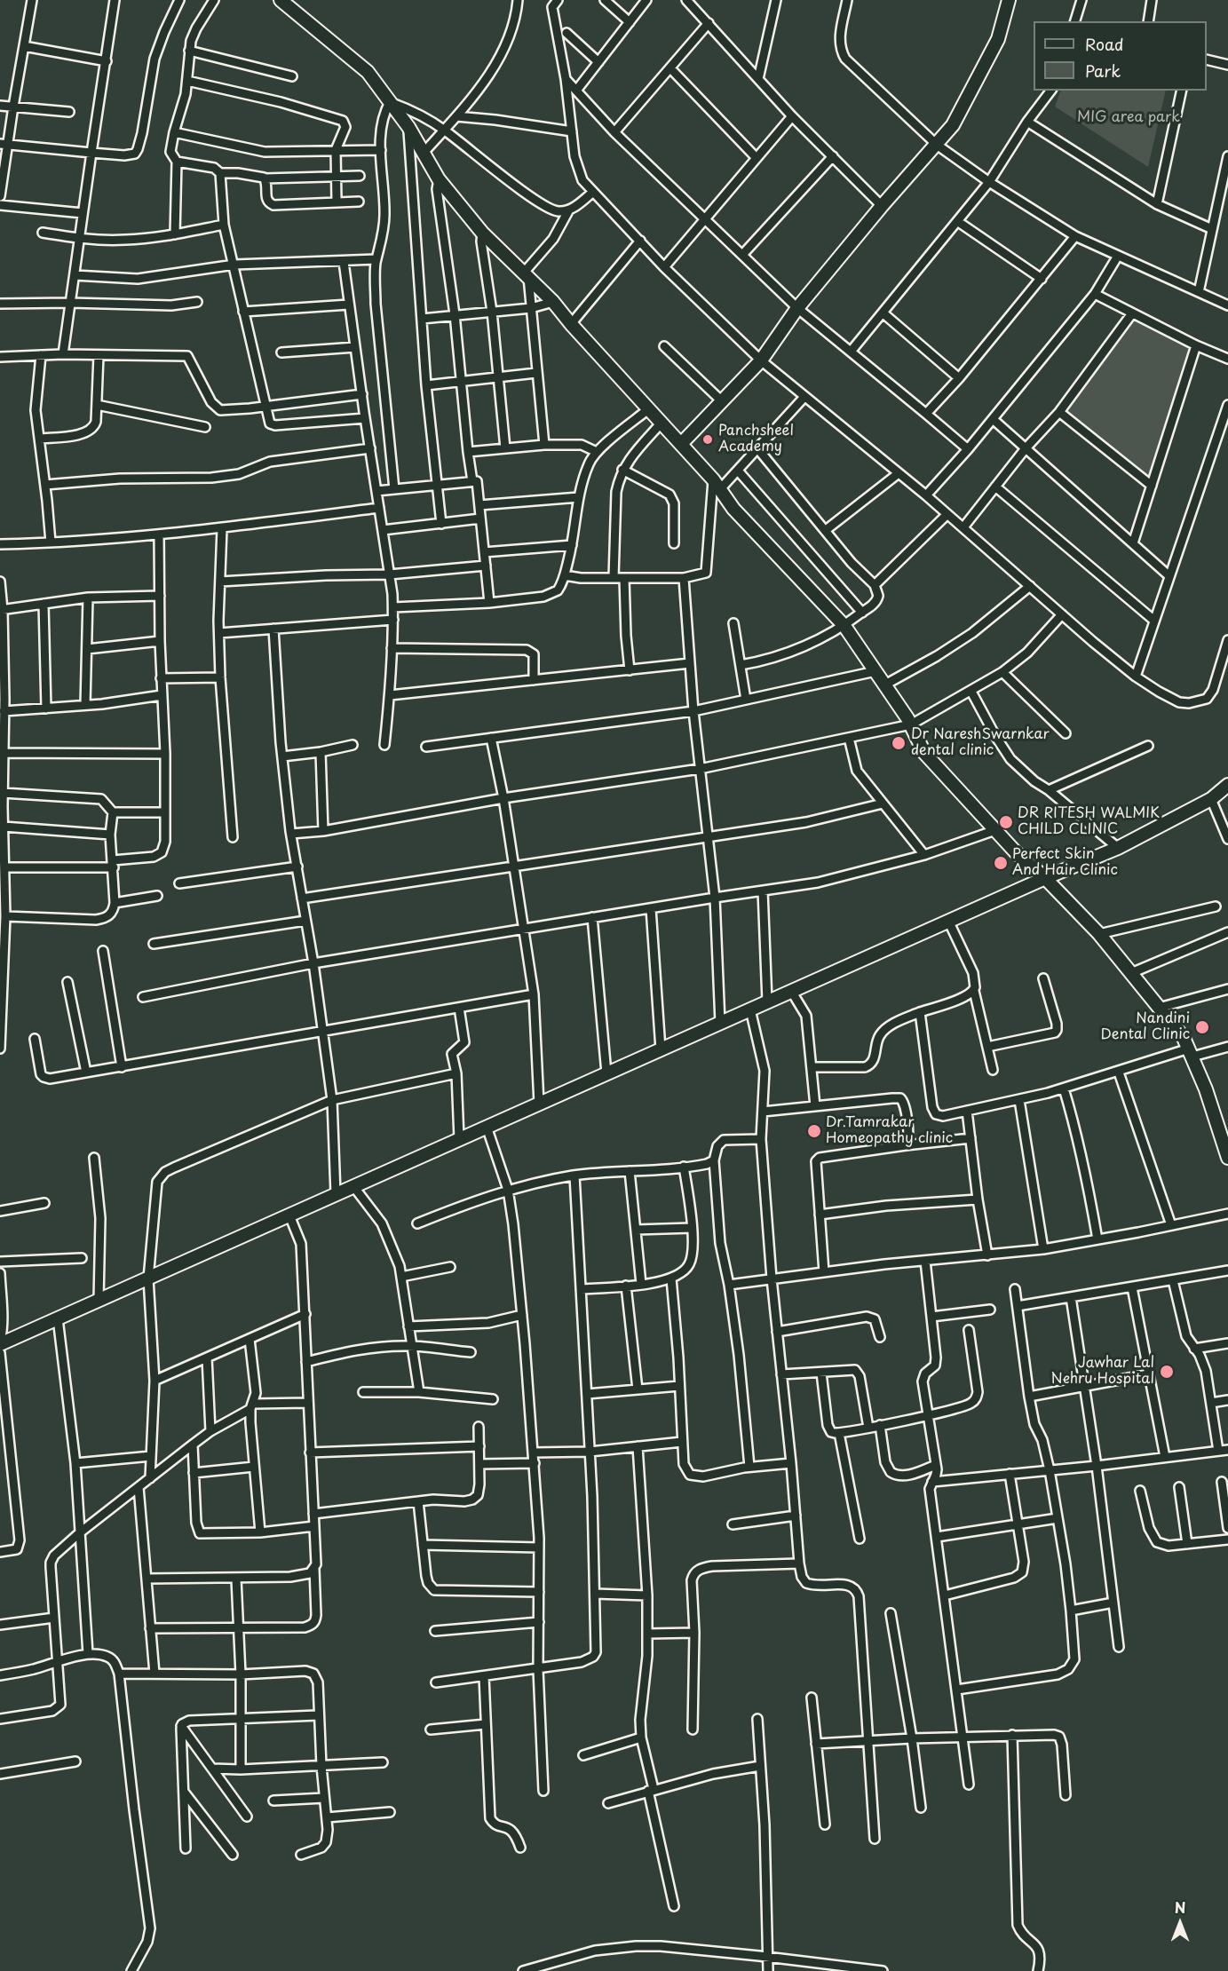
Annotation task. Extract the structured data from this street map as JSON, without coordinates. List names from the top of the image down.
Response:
{
  "parks": ["MIG area park"],
  "places": [
    "Panchsheel Academy",
    "Dr NareshSwarnkar dental clinic",
    "DR RITESH WALMIK CHILD CLINIC",
    "Perfect Skin And Hair Clinic",
    "Nandini Dental Clinic",
    "Dr.Tamrakar Homeopathy clinic",
    "Jawhar Lal Nehru Hospital"
  ],
  "legend": ["Road", "Park"],
  "north": "top"
}
